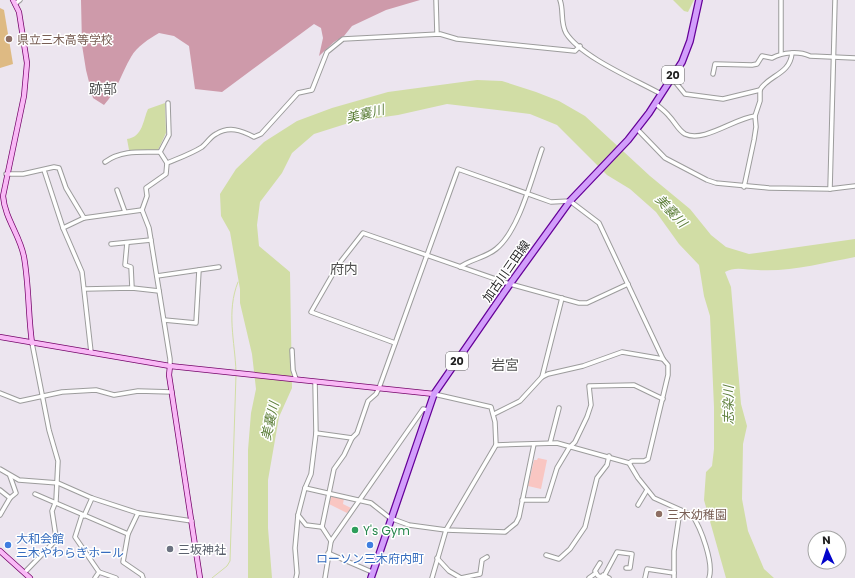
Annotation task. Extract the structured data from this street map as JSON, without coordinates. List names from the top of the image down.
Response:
{
  "streets": {
    "main road": ["20", "加古川三田線"]
  },
  "districts": ["跡部", "府内", "岩宮"],
  "water": ["美嚢川", "志染川"],
  "places": [
    "県立三木高等学校",
    "三木幼稚園",
    "Y's Gym",
    "大和会館 三木やわらぎホール",
    "ローソン三木府内町",
    "三坂神社"
  ],
  "north": "top"
}
